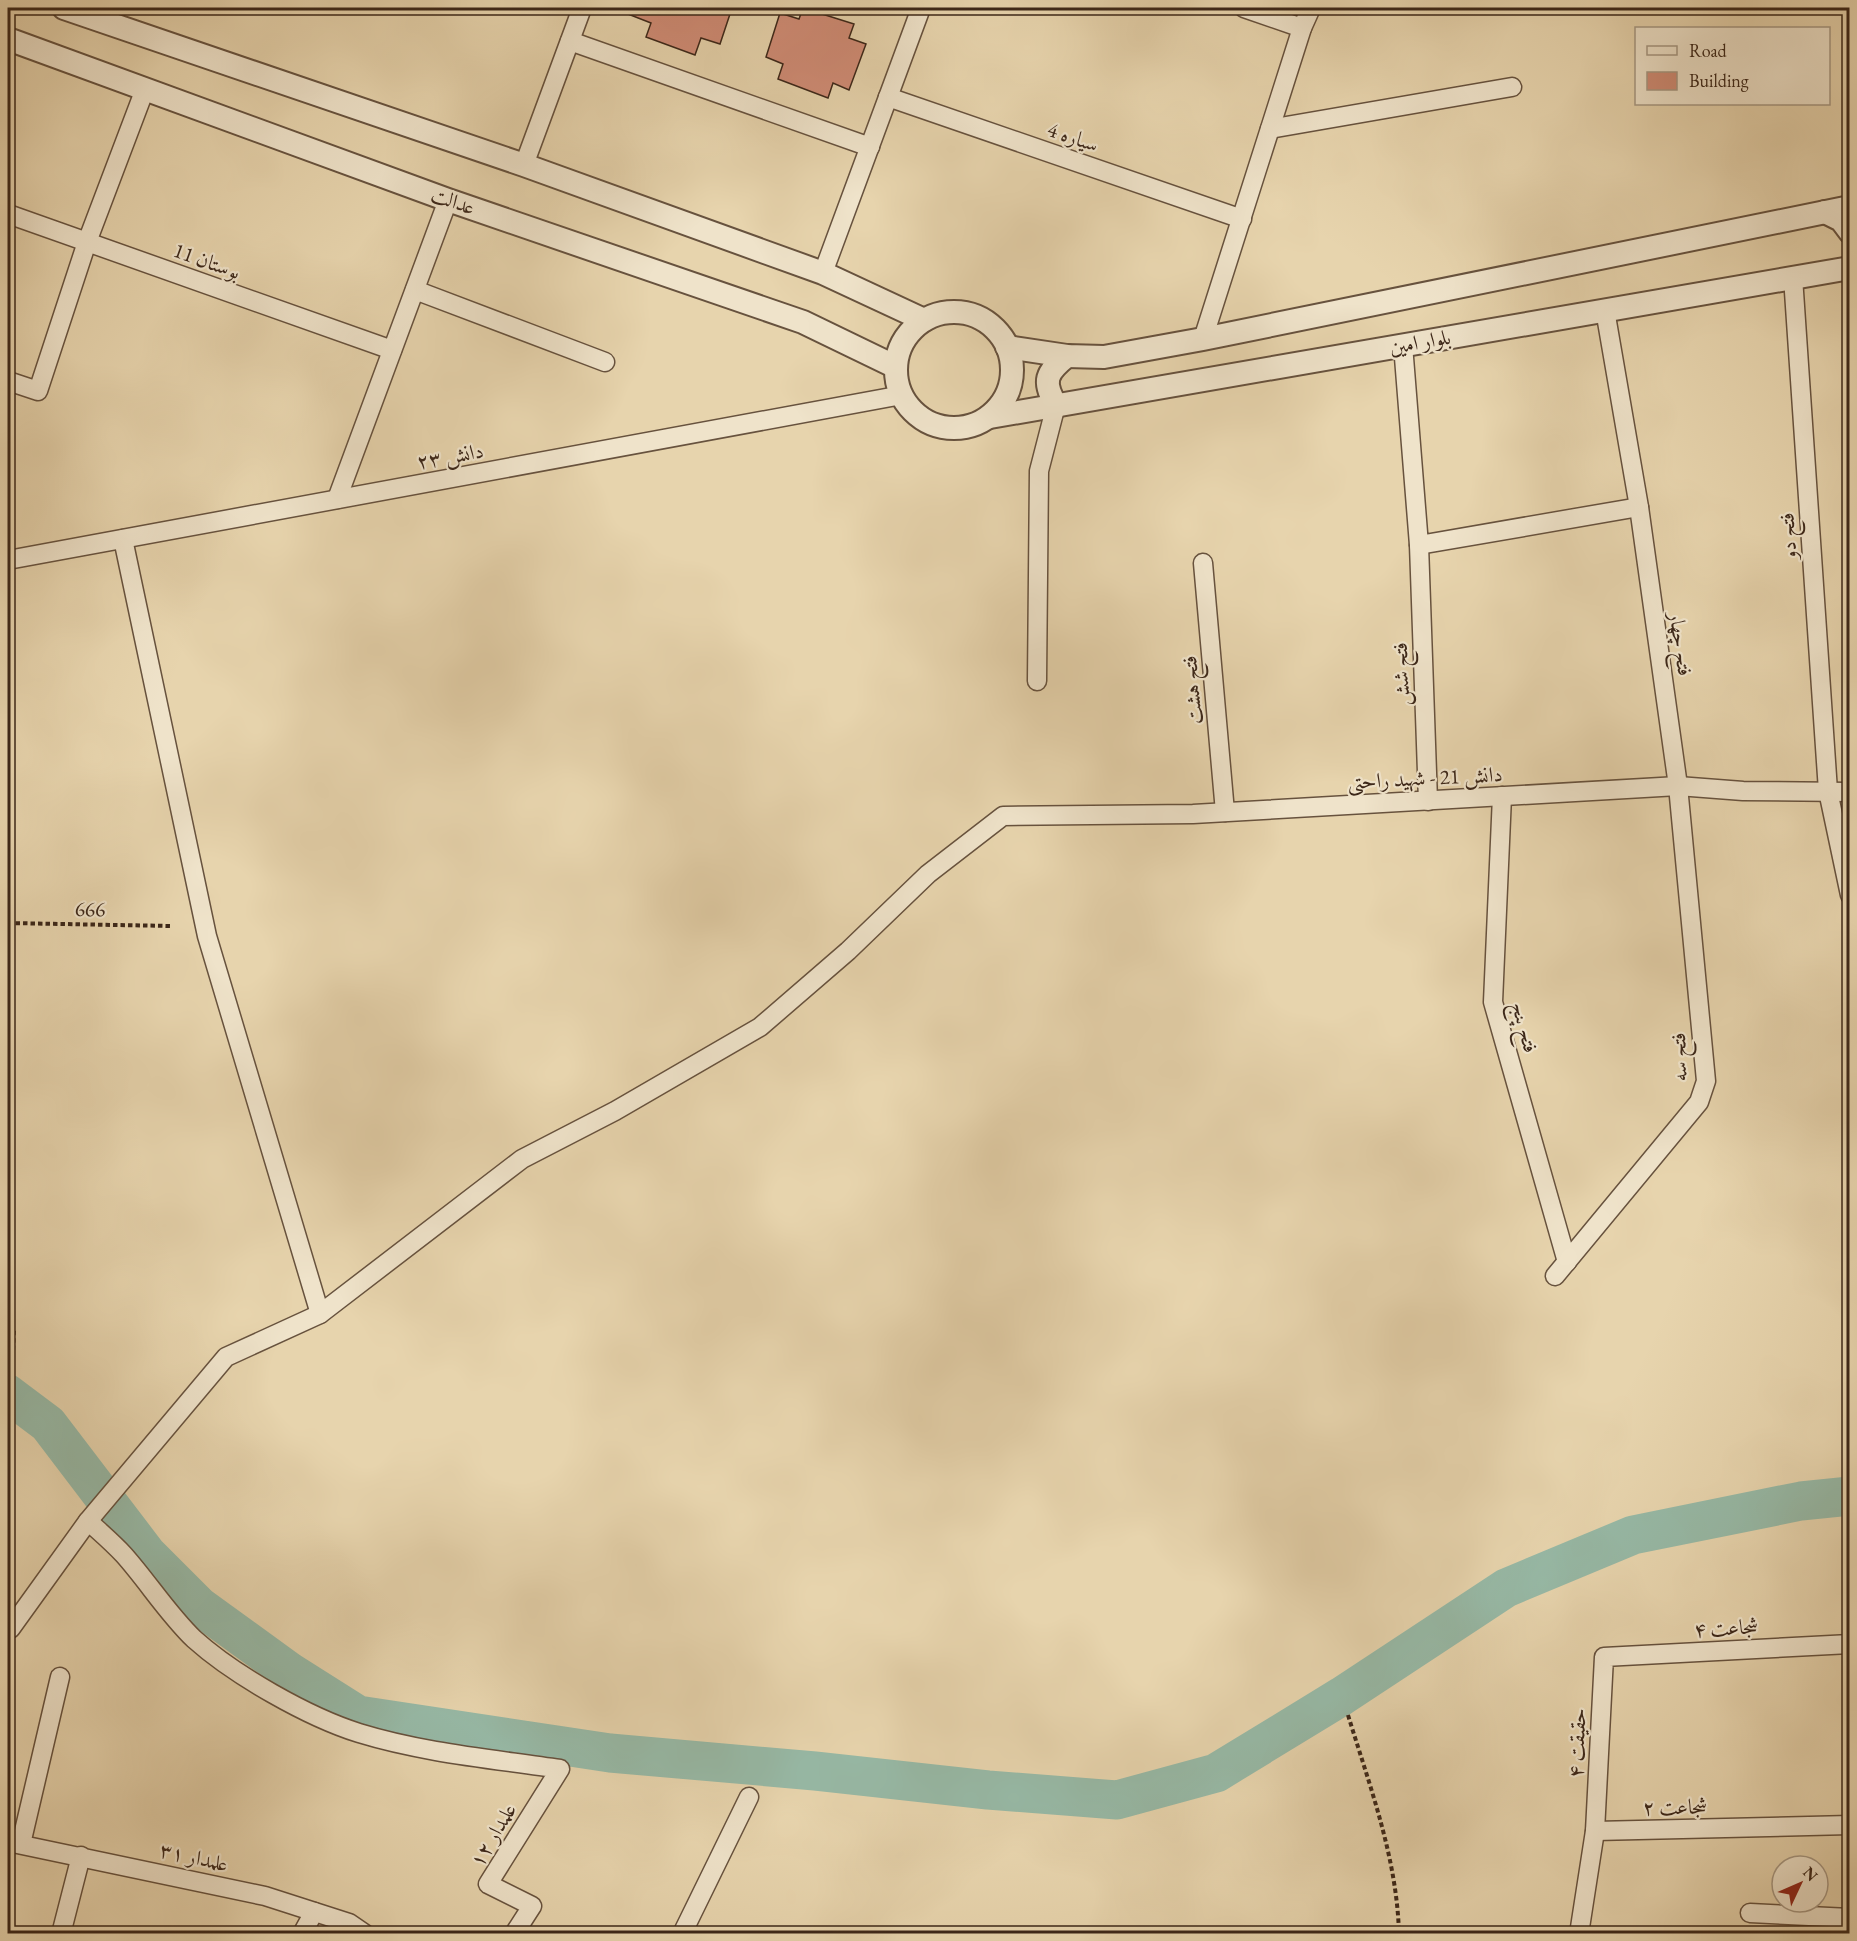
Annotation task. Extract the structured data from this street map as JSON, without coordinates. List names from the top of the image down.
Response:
{
  "streets": {
    "street": [
      "سیاره 4",
      "عدالت",
      "بوستان 11",
      "بلوار امین",
      "دانش ۲۳",
      "فتح دو",
      "فتح چهار",
      "فتح شش",
      "فتح هشت",
      "دانش 21 - شهید راحتی",
      "فتح پنج",
      "فتح سه",
      "شجاعت ۴",
      "حقیقت ۴",
      "شجاعت ۲",
      "علمدار ۱۲",
      "علمدار ۳۱"
    ],
    "path": ["666"]
  },
  "crossings": [
    ["عدالت", "بلوار امین"],
    ["عدالت", "دانش ۲۳"],
    ["بلوار امین", "دانش ۲۳"],
    ["بلوار امین", "فتح دو"],
    ["بلوار امین", "فتح چهار"],
    ["بلوار امین", "فتح شش"],
    ["فتح دو", "دانش 21 - شهید راحتی"],
    ["فتح چهار", "دانش 21 - شهید راحتی"],
    ["فتح چهار", "فتح سه"],
    ["فتح شش", "دانش 21 - شهید راحتی"],
    ["فتح هشت", "دانش 21 - شهید راحتی"],
    ["دانش 21 - شهید راحتی", "فتح پنج"],
    ["دانش 21 - شهید راحتی", "فتح سه"],
    ["فتح پنج", "فتح سه"],
    ["شجاعت ۴", "حقیقت ۴"],
    ["حقیقت ۴", "شجاعت ۲"]
  ],
  "legend": ["Road", "Building"],
  "north": "top right"
}
